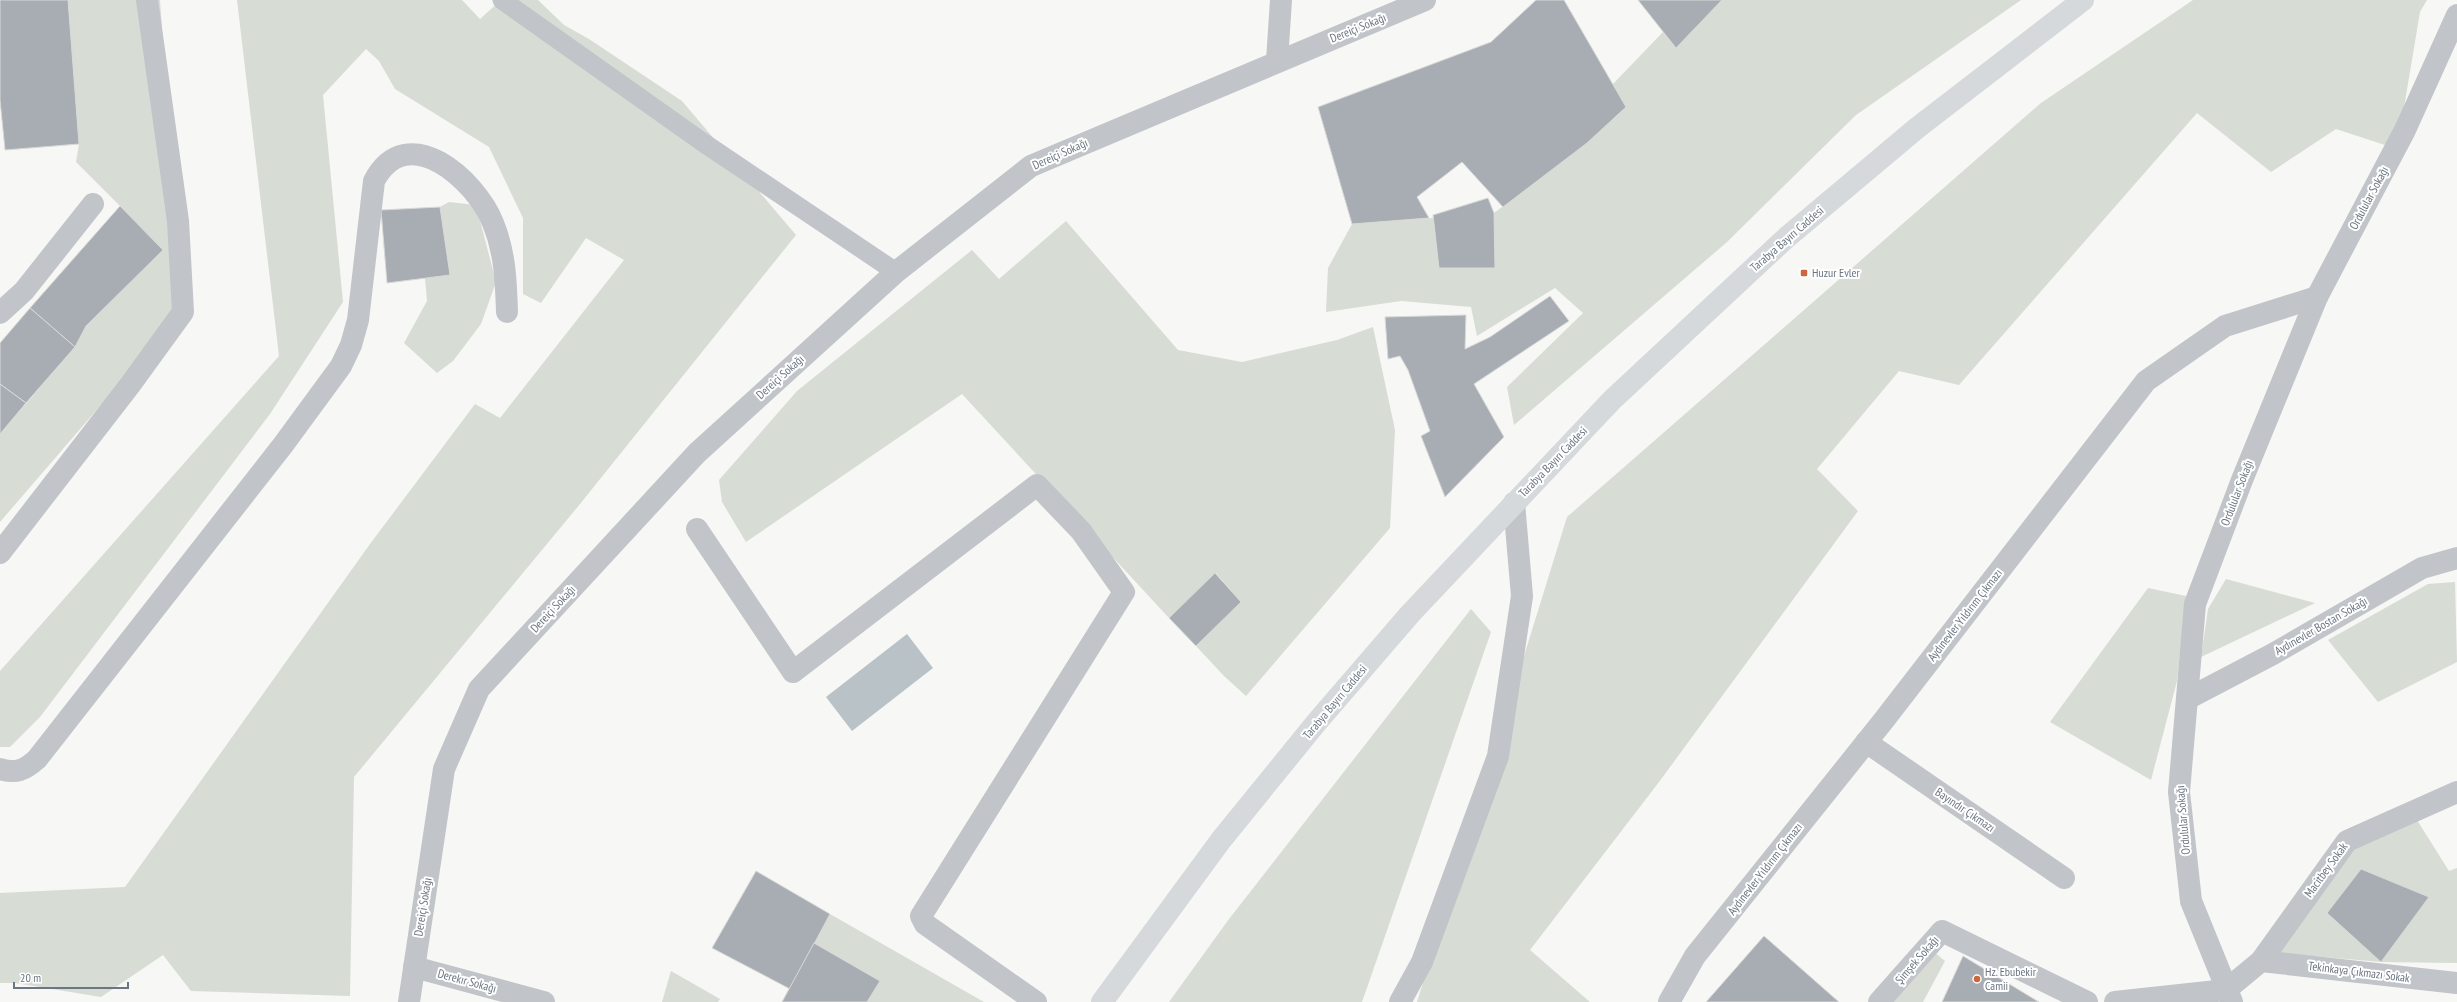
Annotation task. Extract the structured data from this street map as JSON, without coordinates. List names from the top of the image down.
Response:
{
  "streets": {
    "main road": ["Tarabya Bayırı Caddesi"],
    "street": [
      "Dereiçi Sokağı",
      "Ordulular Sokağı",
      "Aydınevler Yıldırım Çıkmazı",
      "Aydınevler Bostan Sokağı",
      "Bayındır Çıkmazı",
      "Macitbey Sokak",
      "Şimşek Sokağı",
      "Tekinkaya Çıkmazı Sokak",
      "Derekır Sokağı"
    ]
  },
  "crossings": [
    ["Dereiçi Sokağı", "Derekır Sokağı"],
    ["Ordulular Sokağı", "Aydınevler Yıldırım Çıkmazı"],
    ["Ordulular Sokağı", "Aydınevler Bostan Sokağı"],
    ["Ordulular Sokağı", "Macitbey Sokak"],
    ["Aydınevler Yıldırım Çıkmazı", "Bayındır Çıkmazı"],
    ["Macitbey Sokak", "Tekinkaya Çıkmazı Sokak"]
  ],
  "places": {
    "transit": ["Huzur Evler"],
    "other": ["Hz. Ebubekir Camii"]
  },
  "scale_bar": "20 m"
}
